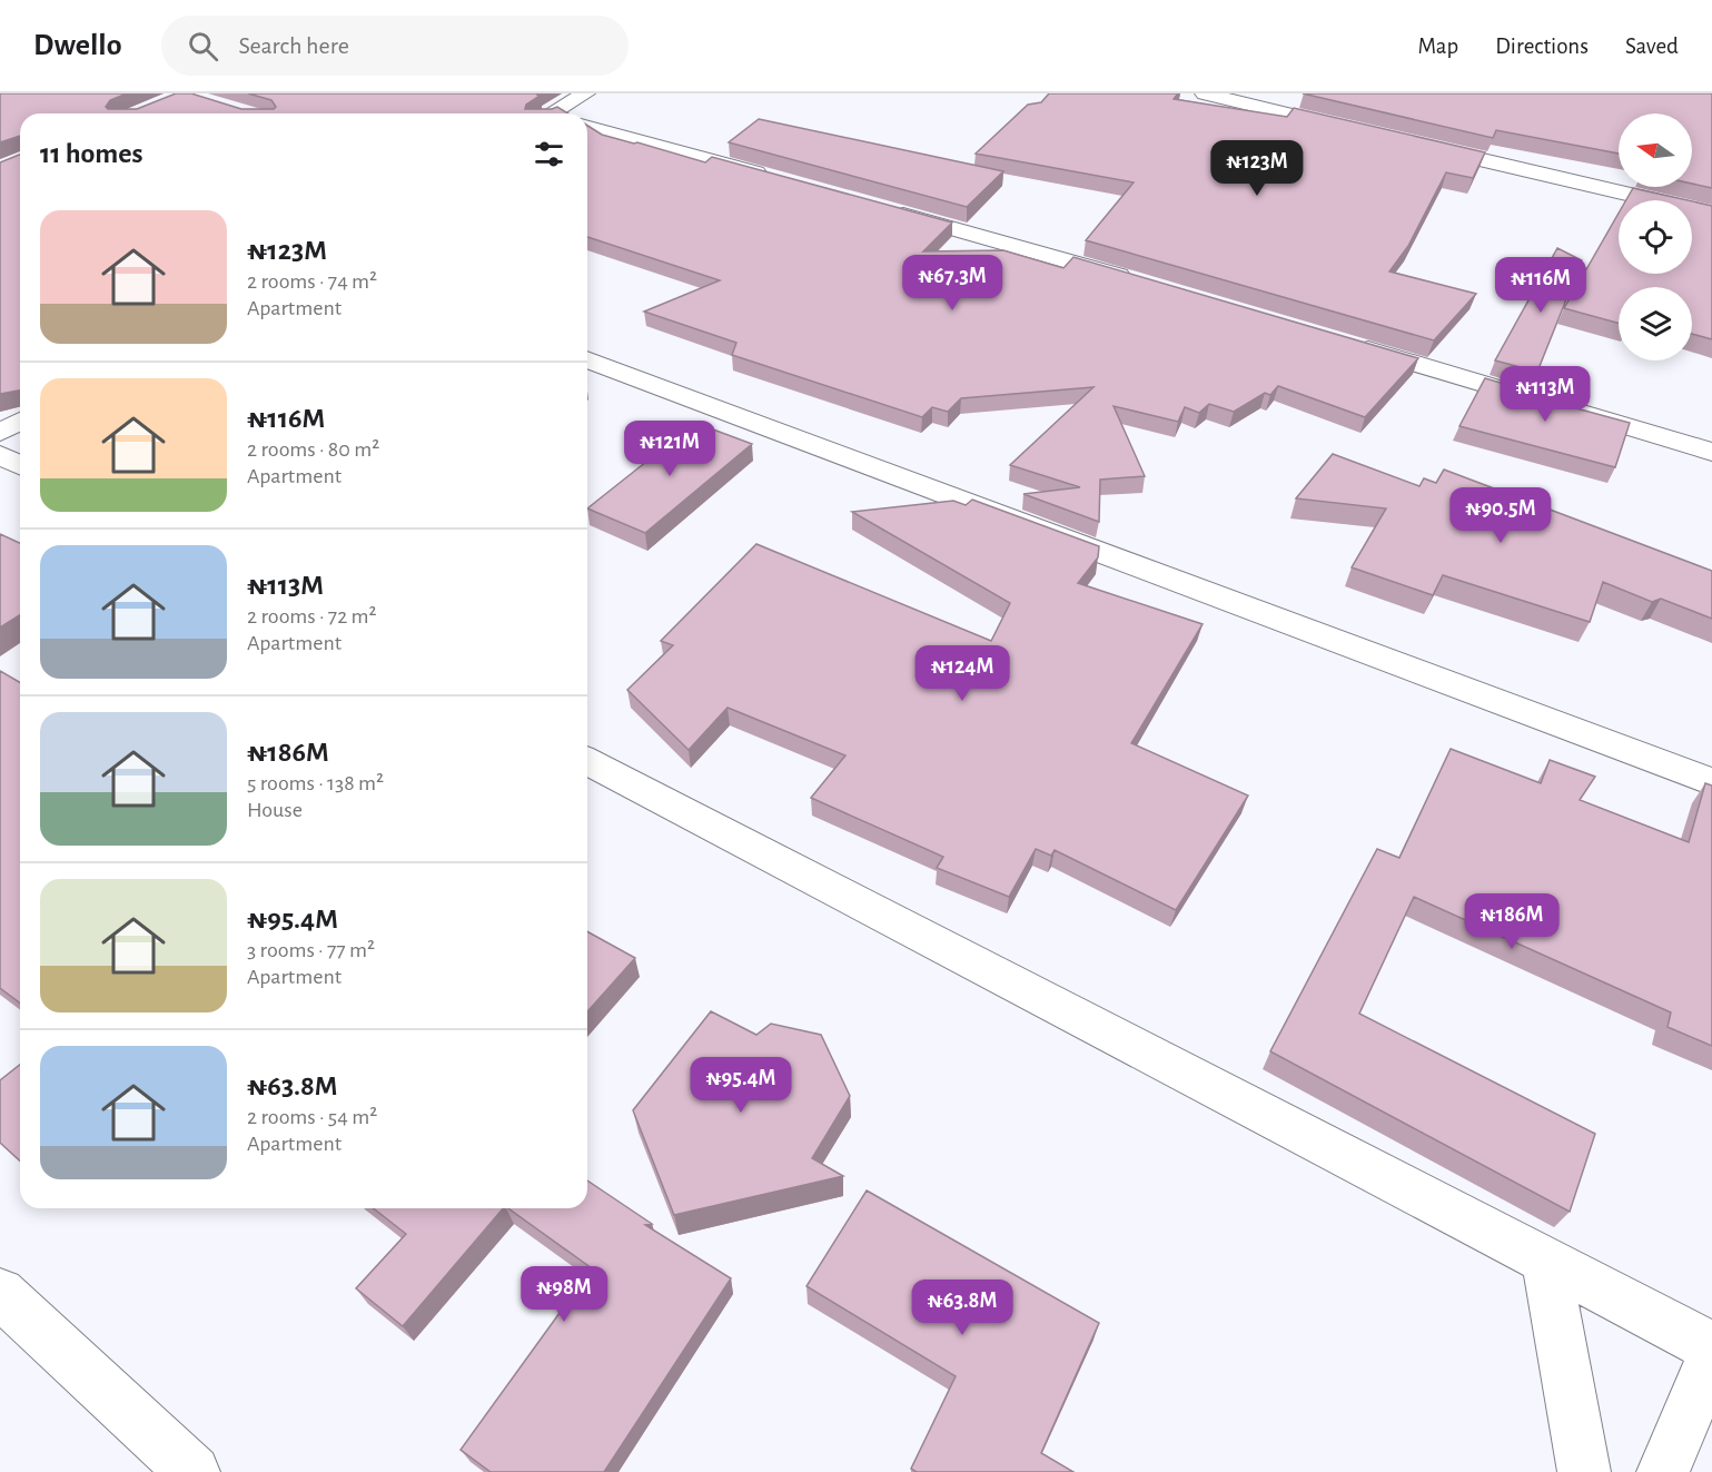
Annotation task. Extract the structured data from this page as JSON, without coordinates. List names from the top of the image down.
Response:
{
  "north": "left",
  "page": {
    "header": "Dwello",
    "search": "Search here",
    "nav": ["Map", "Directions", "Saved"],
    "heading": "11 homes",
    "price": [
      "₦123M",
      "₦67.3M",
      "₦116M",
      "₦113M",
      "₦121M",
      "₦90.5M",
      "₦124M",
      "₦186M",
      "₦95.4M",
      "₦98M",
      "₦63.8M"
    ],
    "list": [
      {
        "name": "₦123M",
        "note": "2 rooms · 74 m² · Apartment"
      },
      {
        "name": "₦116M",
        "note": "2 rooms · 80 m² · Apartment"
      },
      {
        "name": "₦113M",
        "note": "2 rooms · 72 m² · Apartment"
      },
      {
        "name": "₦186M",
        "note": "5 rooms · 138 m² · House"
      },
      {
        "name": "₦95.4M",
        "note": "3 rooms · 77 m² · Apartment"
      },
      {
        "name": "₦63.8M",
        "note": "2 rooms · 54 m² · Apartment"
      }
    ]
  }
}
